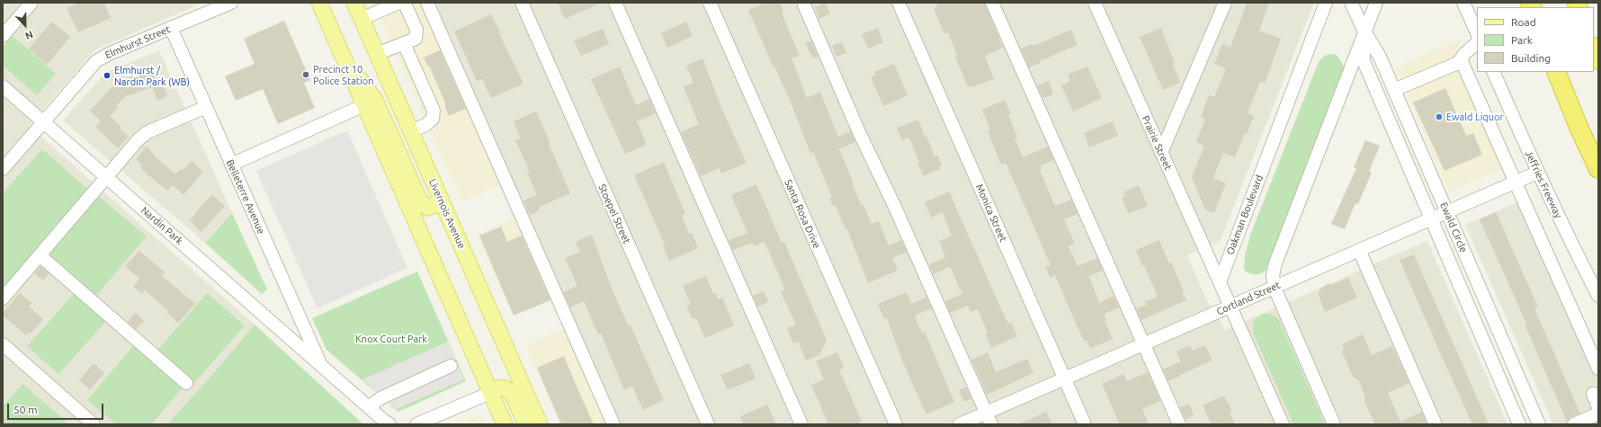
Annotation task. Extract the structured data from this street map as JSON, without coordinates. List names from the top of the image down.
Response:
{
  "streets": {
    "main road": ["Livernois Avenue"],
    "street": [
      "Elmhurst Street",
      "Prairie Street",
      "Jeffries Freeway",
      "Belleterre Avenue",
      "Monica Street",
      "Stoepel Street",
      "Santa Rosa Drive",
      "Oakman Boulevard",
      "Nardin Park",
      "Ewald Circle",
      "Cortland Street"
    ]
  },
  "crossings": [
    ["Elmhurst Street", "Belleterre Avenue"],
    ["Elmhurst Street", "Nardin Park"],
    ["Prairie Street", "Oakman Boulevard"],
    ["Jeffries Freeway", "Cortland Street"],
    ["Belleterre Avenue", "Nardin Park"],
    ["Monica Street", "Cortland Street"],
    ["Ewald Circle", "Cortland Street"]
  ],
  "parks": ["Knox Court Park"],
  "places": ["Precinct 10 Police Station", "Elmhurst / Nardin Park (WB)", "Ewald Liquor"],
  "legend": ["Road", "Park", "Building"],
  "scale_bar": "50 m",
  "north": "bottom"
}
